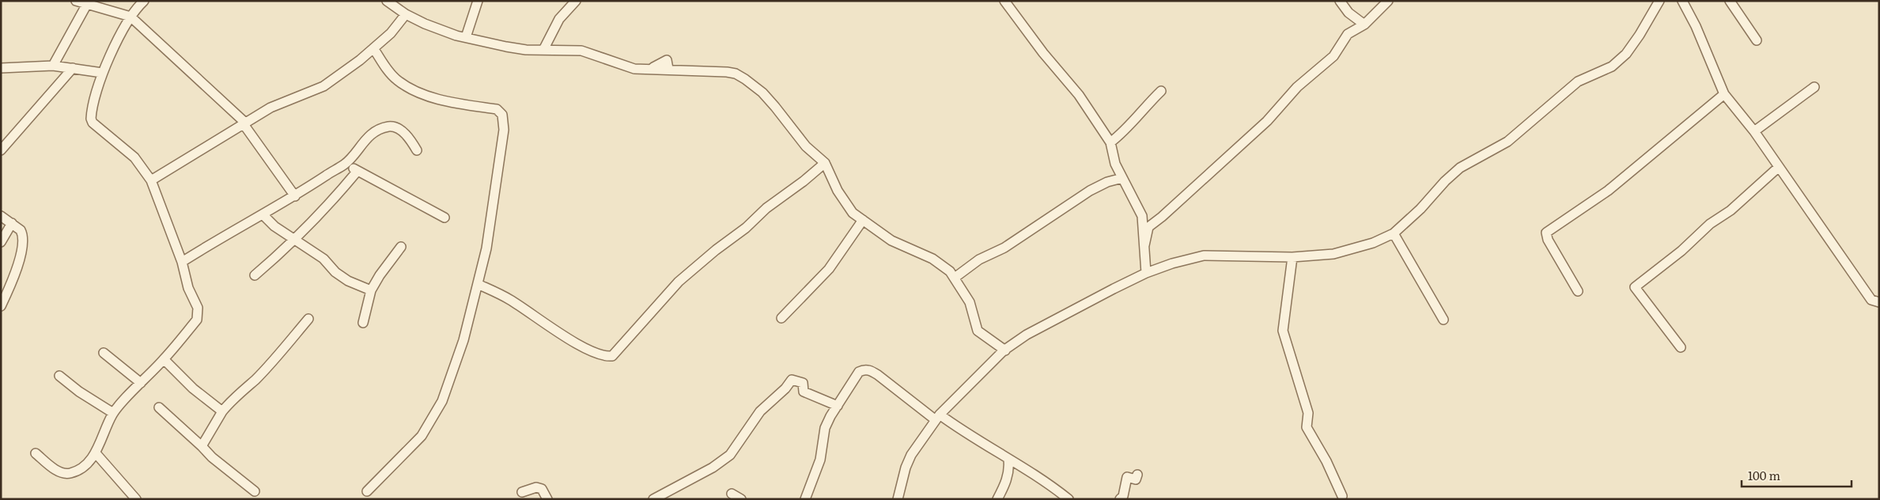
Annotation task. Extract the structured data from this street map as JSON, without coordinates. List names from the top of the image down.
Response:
{
  "scale_bar": "100 m"
}
